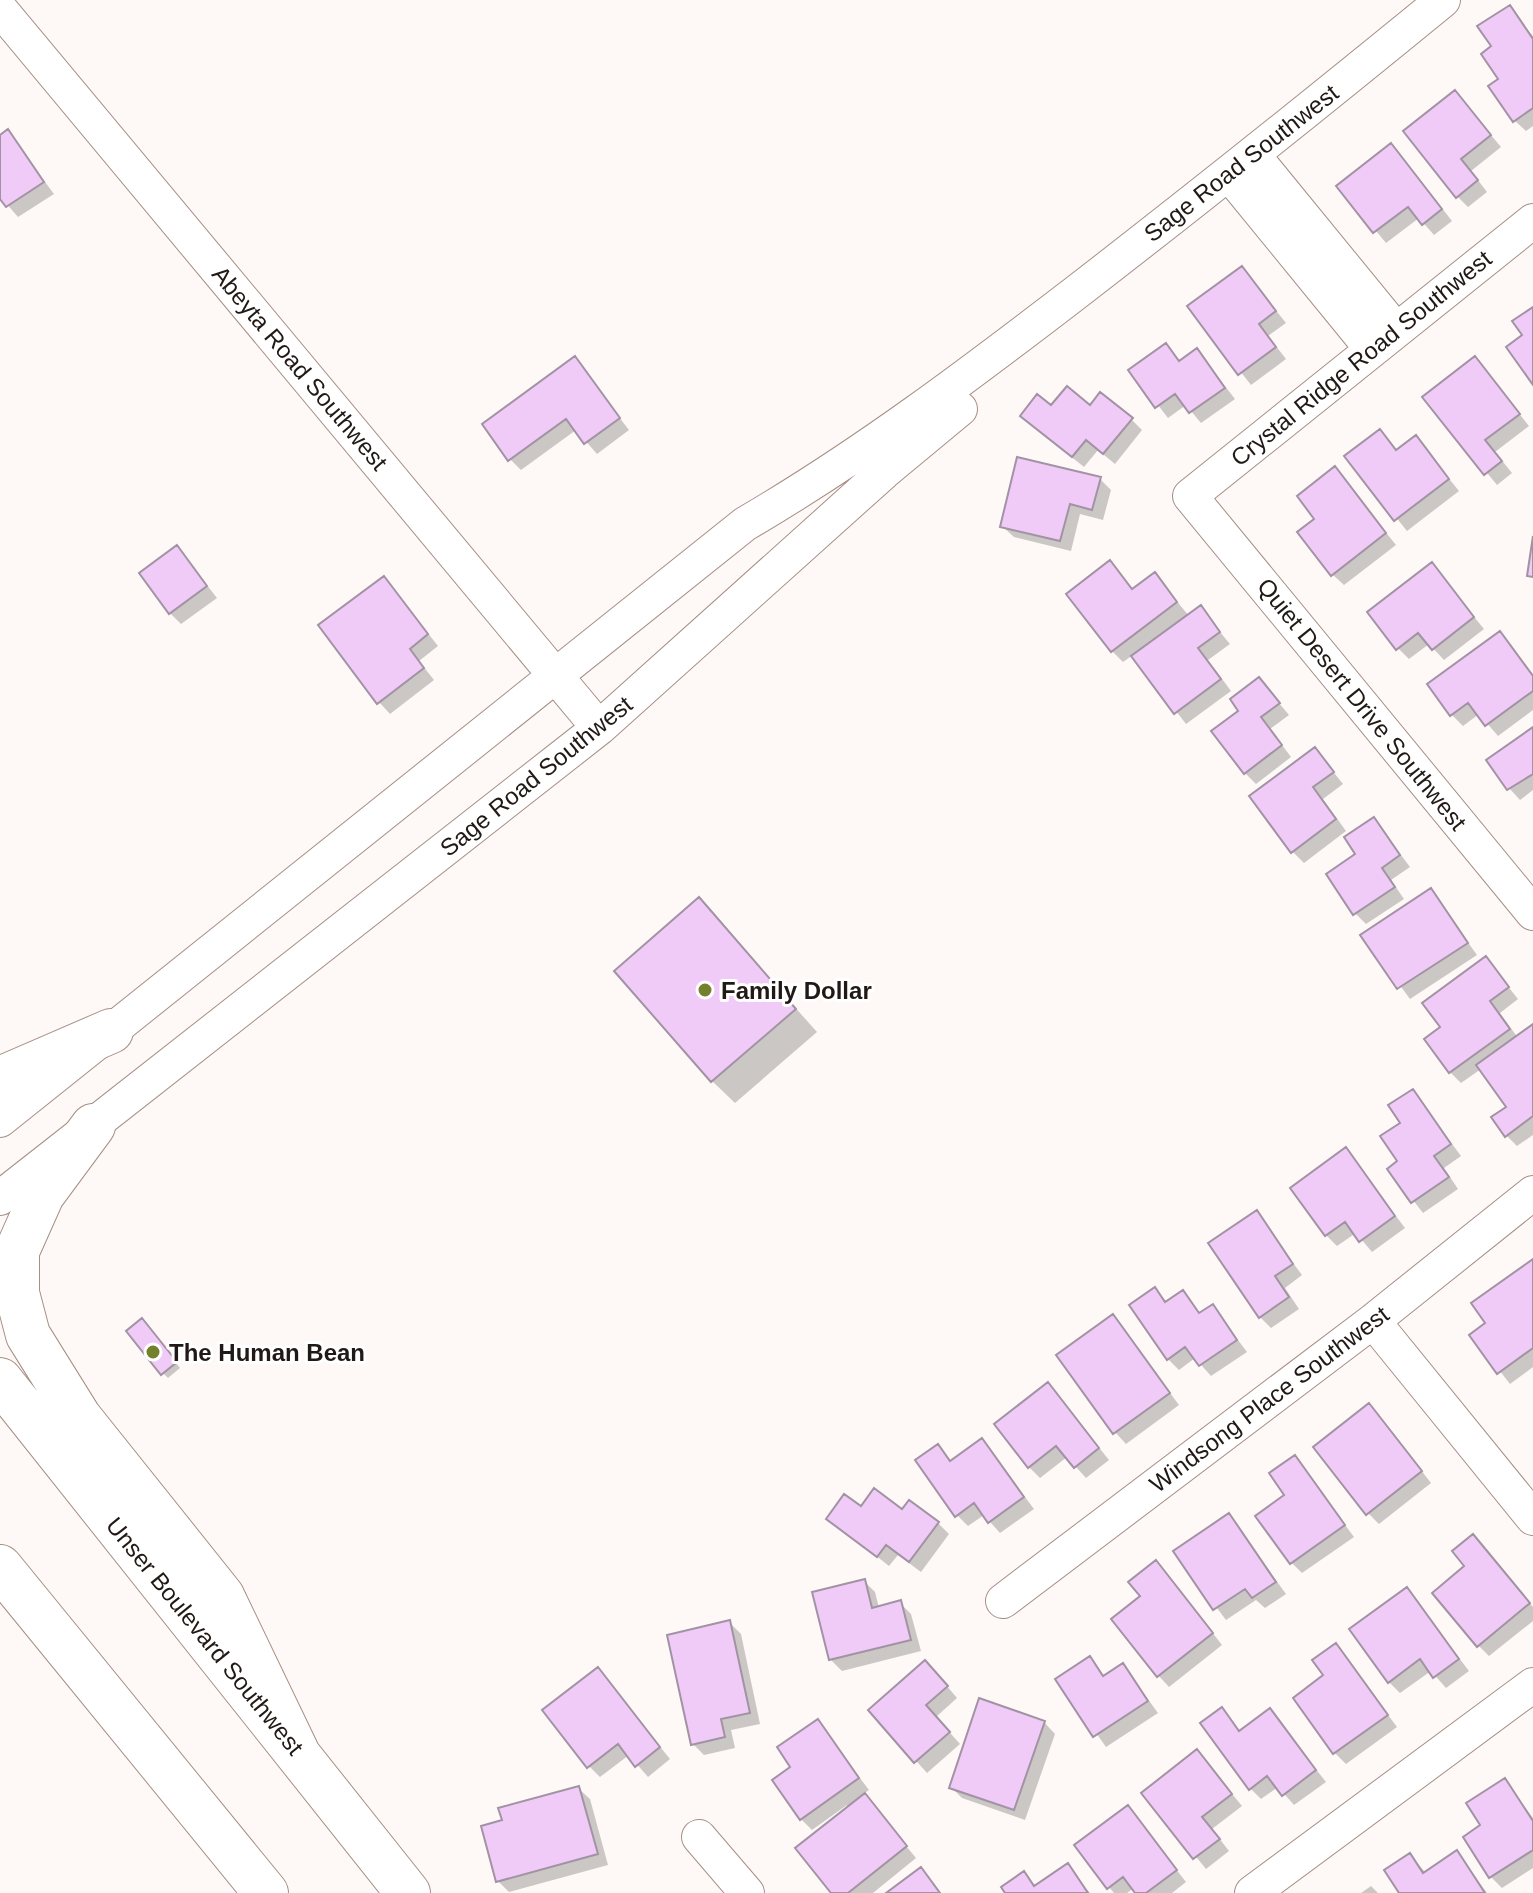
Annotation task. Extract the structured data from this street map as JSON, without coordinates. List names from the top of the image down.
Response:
{
  "streets": {
    "main road": ["Unser Boulevard Southwest"],
    "street": [
      "Sage Road Southwest",
      "Crystal Ridge Road Southwest",
      "Abeyta Road Southwest",
      "Quiet Desert Drive Southwest",
      "Windsong Place Southwest"
    ]
  },
  "crossings": [
    ["Sage Road Southwest", "Abeyta Road Southwest"],
    ["Crystal Ridge Road Southwest", "Quiet Desert Drive Southwest"]
  ],
  "places": ["Family Dollar", "The Human Bean"]
}
